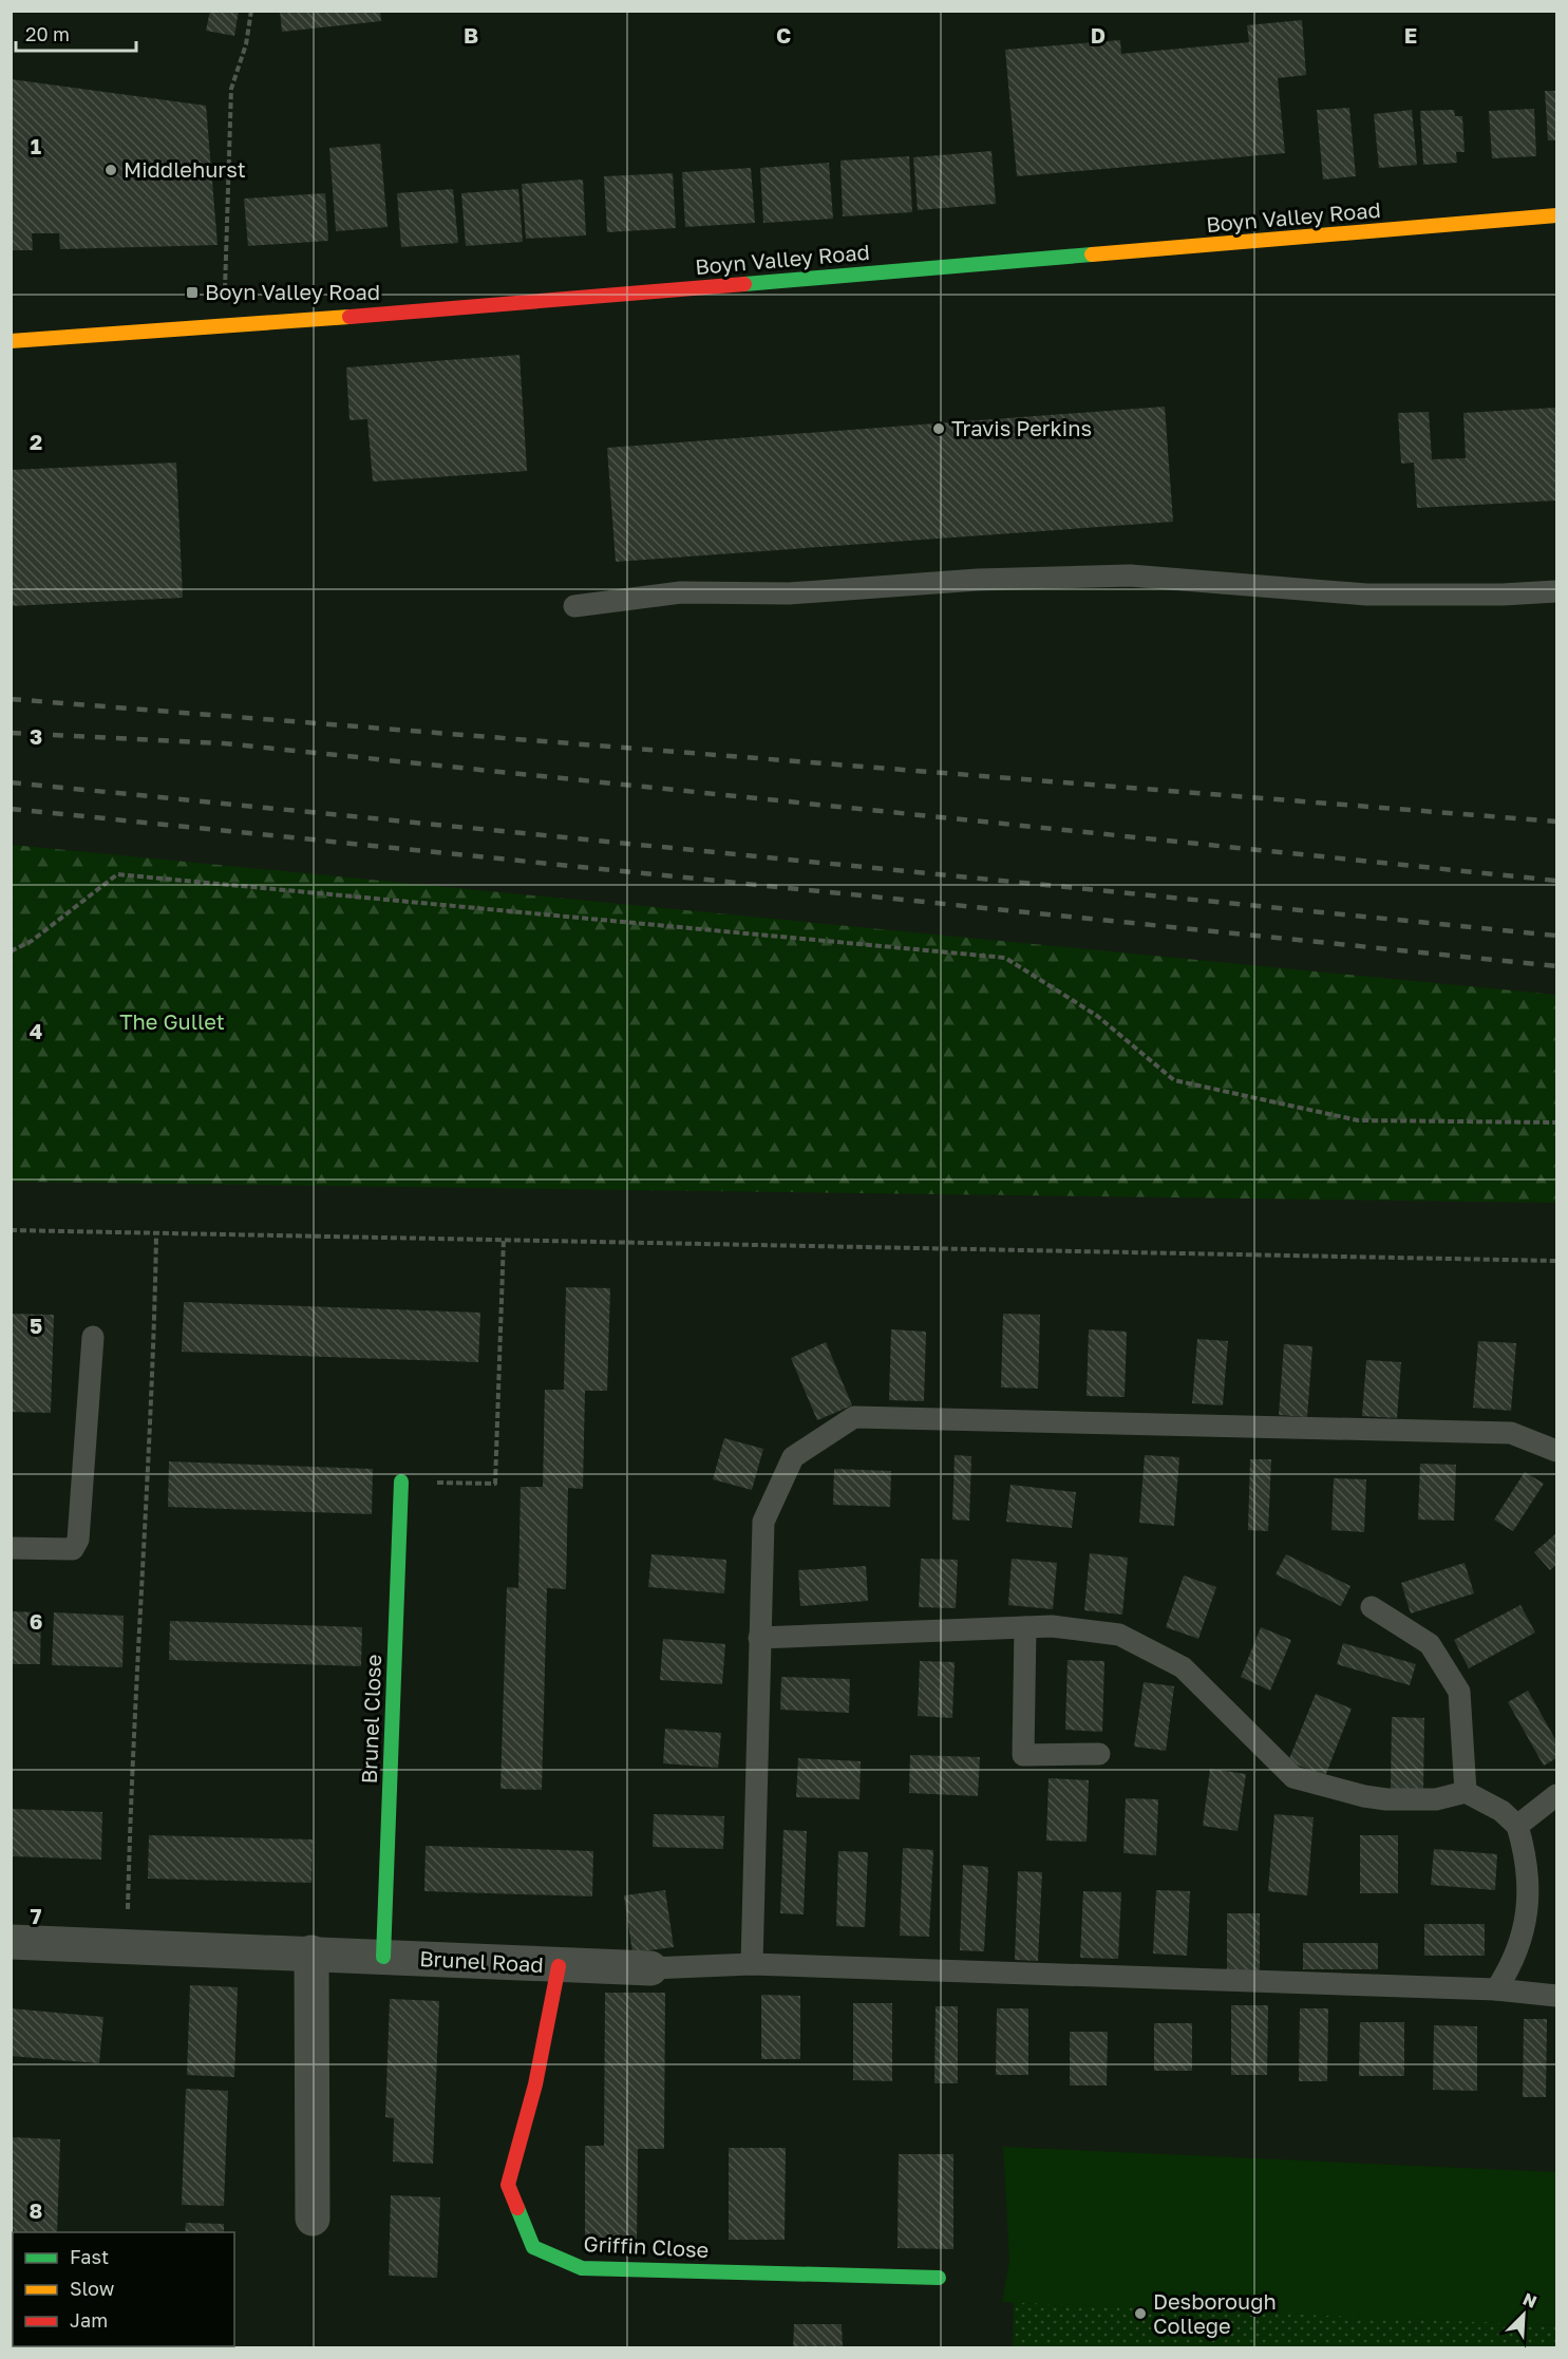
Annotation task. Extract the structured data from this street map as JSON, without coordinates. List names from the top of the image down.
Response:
{
  "streets": {
    "street": [
      "Boyn Valley Road",
      "Brunel Close",
      "Brunel Road",
      "Griffin Close"
    ]
  },
  "crossings": [
    ["Brunel Close", "Brunel Road"],
    ["Brunel Road", "Griffin Close"]
  ],
  "parks": ["The Gullet"],
  "places": {
    "other": ["Middlehurst", "Travis Perkins", "Desborough College"],
    "transit": ["Boyn Valley Road"]
  },
  "legend": ["Fast", "Slow", "Jam"],
  "scale_bar": "20 m",
  "north": "top right",
  "grid": {
    "columns": [
      "B",
      "C",
      "D",
      "E"
    ],
    "rows": [
      "1",
      "2",
      "3",
      "4",
      "5",
      "6",
      "7",
      "8"
    ]
  }
}
